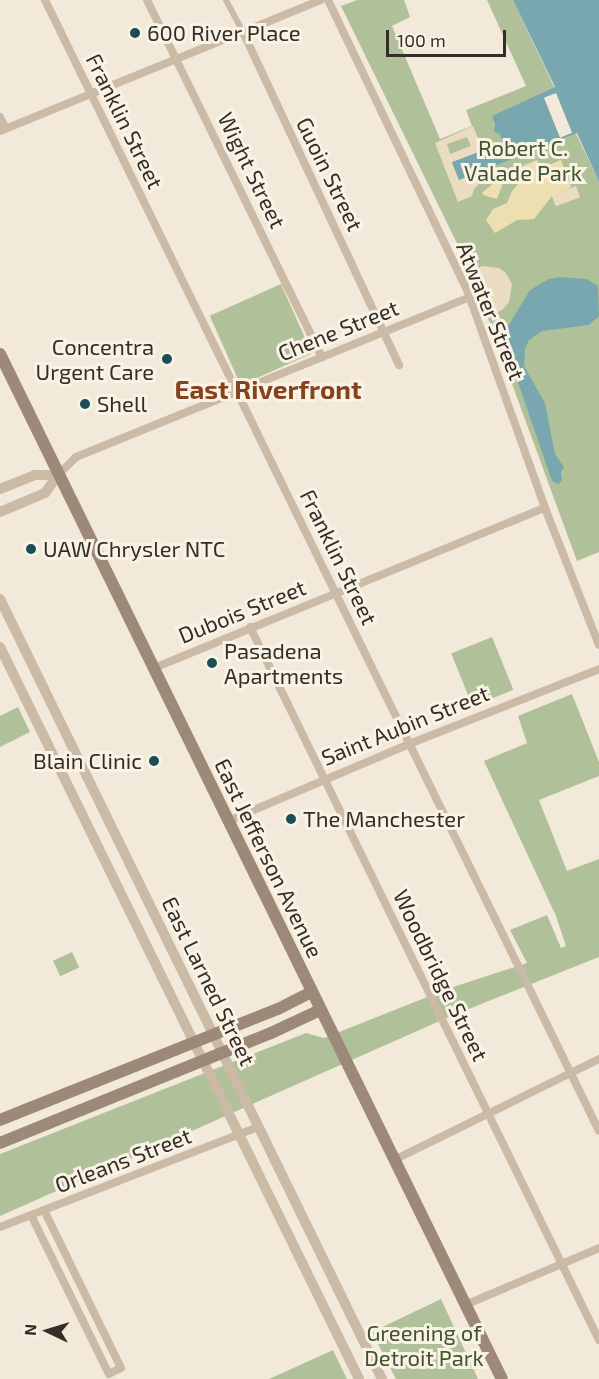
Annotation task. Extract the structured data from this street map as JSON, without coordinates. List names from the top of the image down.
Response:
{
  "streets": {
    "main road": ["East Jefferson Avenue"],
    "street": [
      "Franklin Street",
      "Wight Street",
      "Guoin Street",
      "Atwater Street",
      "Chene Street",
      "Dubois Street",
      "Saint Aubin Street",
      "Woodbridge Street",
      "East Larned Street",
      "Orleans Street"
    ]
  },
  "crossings": [
    ["Franklin Street", "Chene Street"],
    ["Franklin Street", "Dubois Street"],
    ["Franklin Street", "Saint Aubin Street"],
    ["Wight Street", "Chene Street"],
    ["Guoin Street", "Chene Street"],
    ["Atwater Street", "Chene Street"],
    ["Atwater Street", "Dubois Street"],
    ["Chene Street", "East Jefferson Avenue"],
    ["Dubois Street", "East Jefferson Avenue"],
    ["Dubois Street", "Woodbridge Street"],
    ["Saint Aubin Street", "East Jefferson Avenue"],
    ["Saint Aubin Street", "Woodbridge Street"],
    ["East Larned Street", "Orleans Street"]
  ],
  "districts": ["East Riverfront"],
  "parks": ["Robert C. Valade Park", "Greening of Detroit Park"],
  "places": [
    "600 River Place",
    "Concentra Urgent Care",
    "Shell",
    "UAW Chrysler NTC",
    "Pasadena Apartments",
    "Blain Clinic",
    "The Manchester"
  ],
  "scale_bar": "100 m",
  "north": "left"
}
